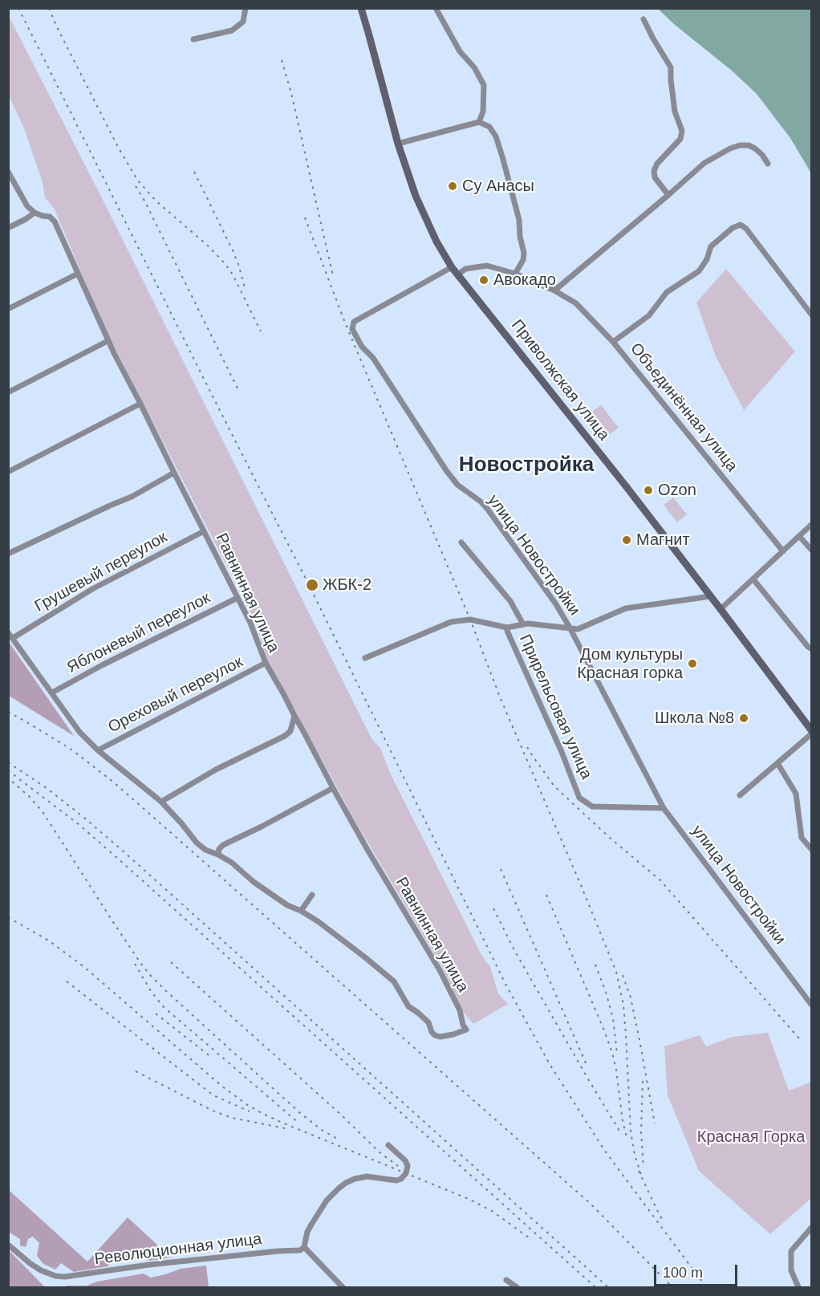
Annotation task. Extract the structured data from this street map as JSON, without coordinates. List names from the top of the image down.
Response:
{
  "streets": {
    "main road": ["Приволжская улица"],
    "street": [
      "Объединённая улица",
      "улица Новостройки",
      "Грушевый переулок",
      "Равнинная улица",
      "Яблоневый переулок",
      "Ореховый переулок",
      "Прирельсовая улица",
      "Революционная улица"
    ]
  },
  "crossings": [
    ["Приволжская улица", "Объединённая улица"],
    ["Приволжская улица", "улица Новостройки"],
    ["улица Новостройки", "Прирельсовая улица"],
    ["Грушевый переулок", "Равнинная улица"],
    ["Равнинная улица", "Яблоневый переулок"],
    ["Равнинная улица", "Ореховый переулок"]
  ],
  "districts": ["Новостройка"],
  "parks": ["Красная Горка"],
  "places": [
    "Су Анасы",
    "Авокадо",
    "Ozon",
    "Магнит",
    "ЖБК-2",
    "Дом культуры Красная горка",
    "Школа №8"
  ],
  "scale_bar": "100 m"
}
